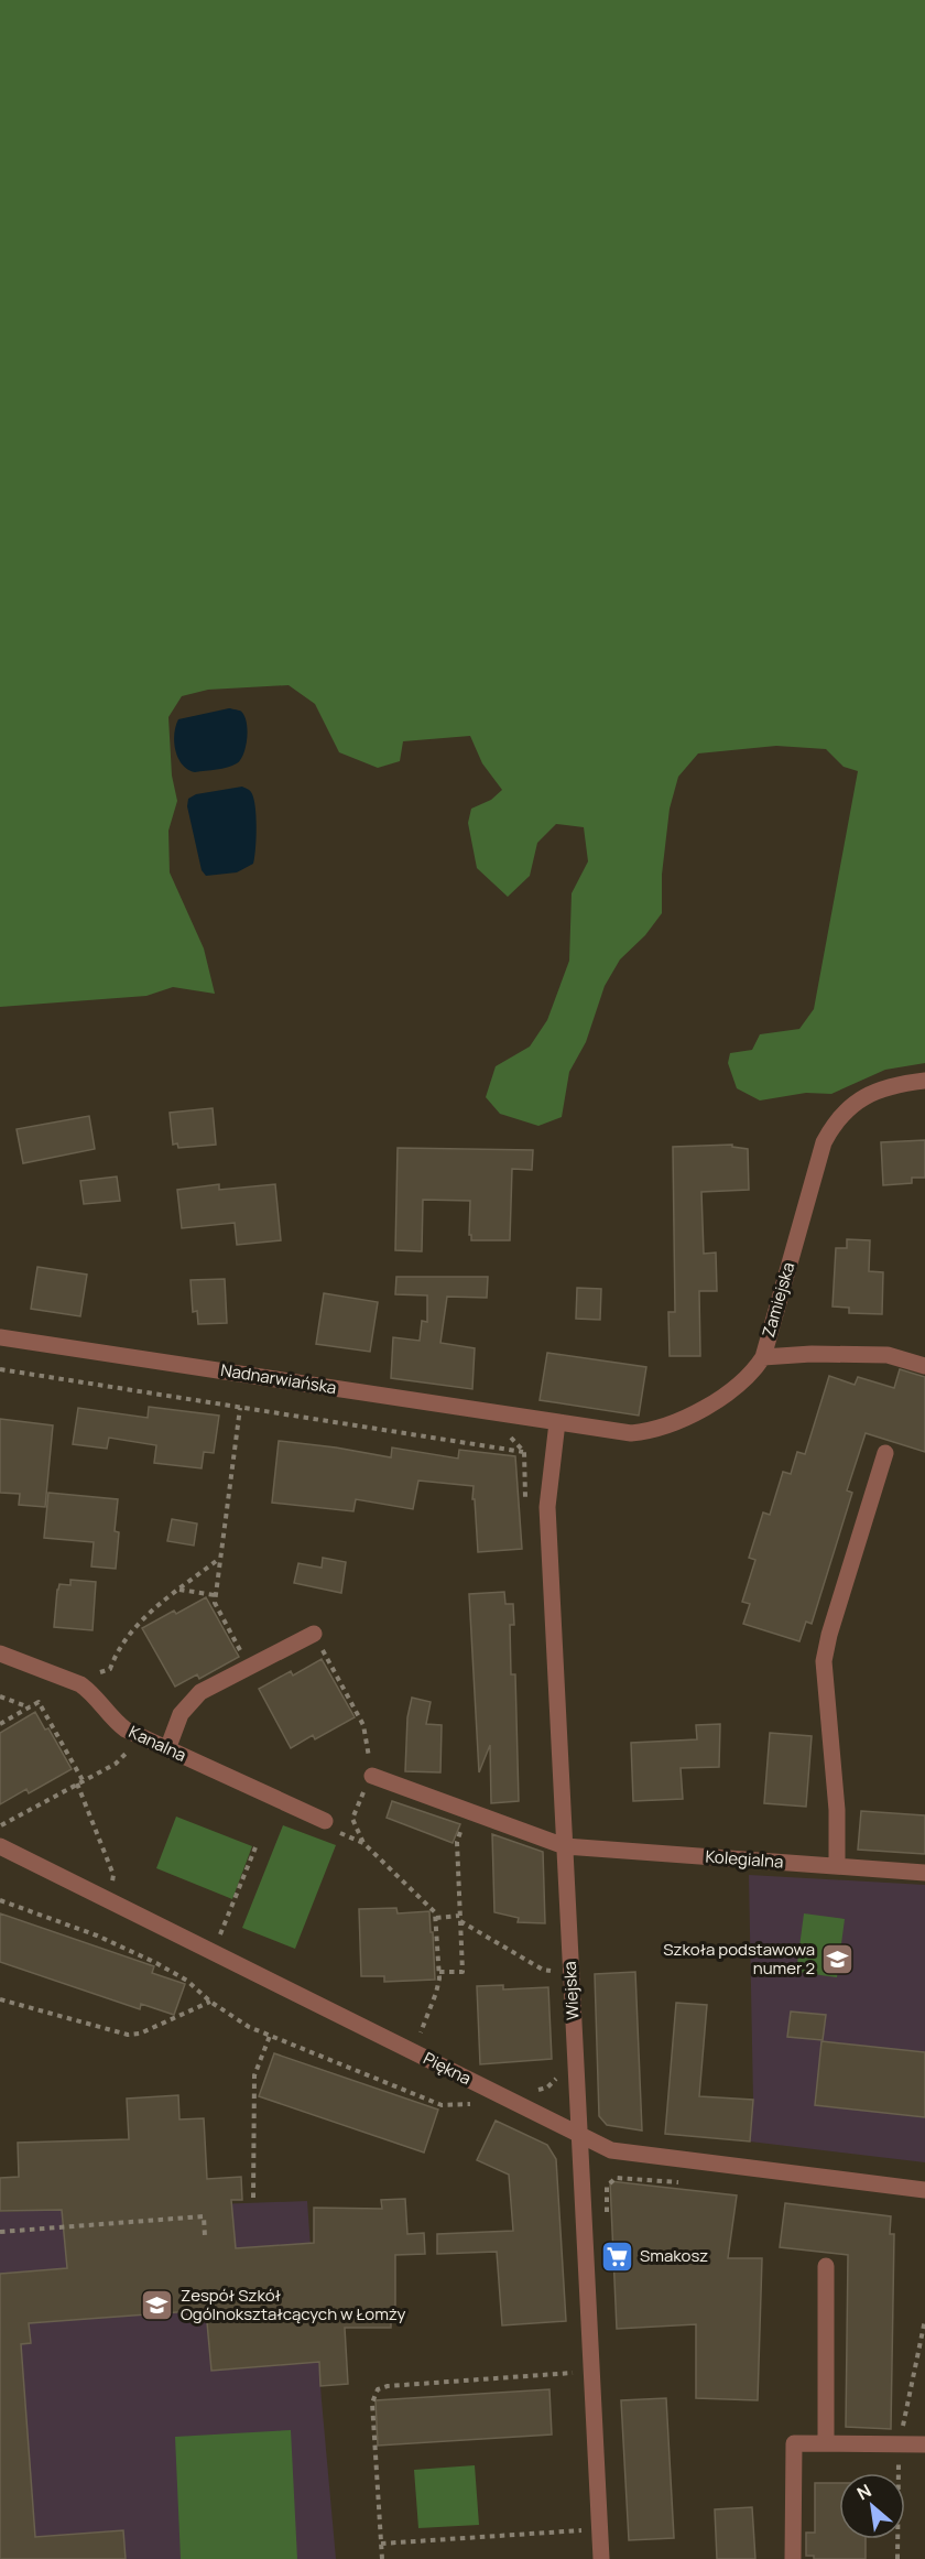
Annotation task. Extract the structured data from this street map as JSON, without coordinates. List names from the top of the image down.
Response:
{
  "streets": {
    "street": [
      "Zamiejska",
      "Nadnarwiańska",
      "Kanalna",
      "Kolegialna",
      "Wiejska",
      "Piękna"
    ]
  },
  "crossings": [
    ["Zamiejska", "Nadnarwiańska"],
    ["Zamiejska", "Wiejska"],
    ["Nadnarwiańska", "Wiejska"],
    ["Kolegialna", "Wiejska"],
    ["Wiejska", "Piękna"]
  ],
  "places": {
    "school or university": ["Szkoła podstawowa numer 2", "Zespół Szkół Ogólnokształcących w Łomży"],
    "supermarket": ["Smakosz"]
  },
  "north": "top left"
}
